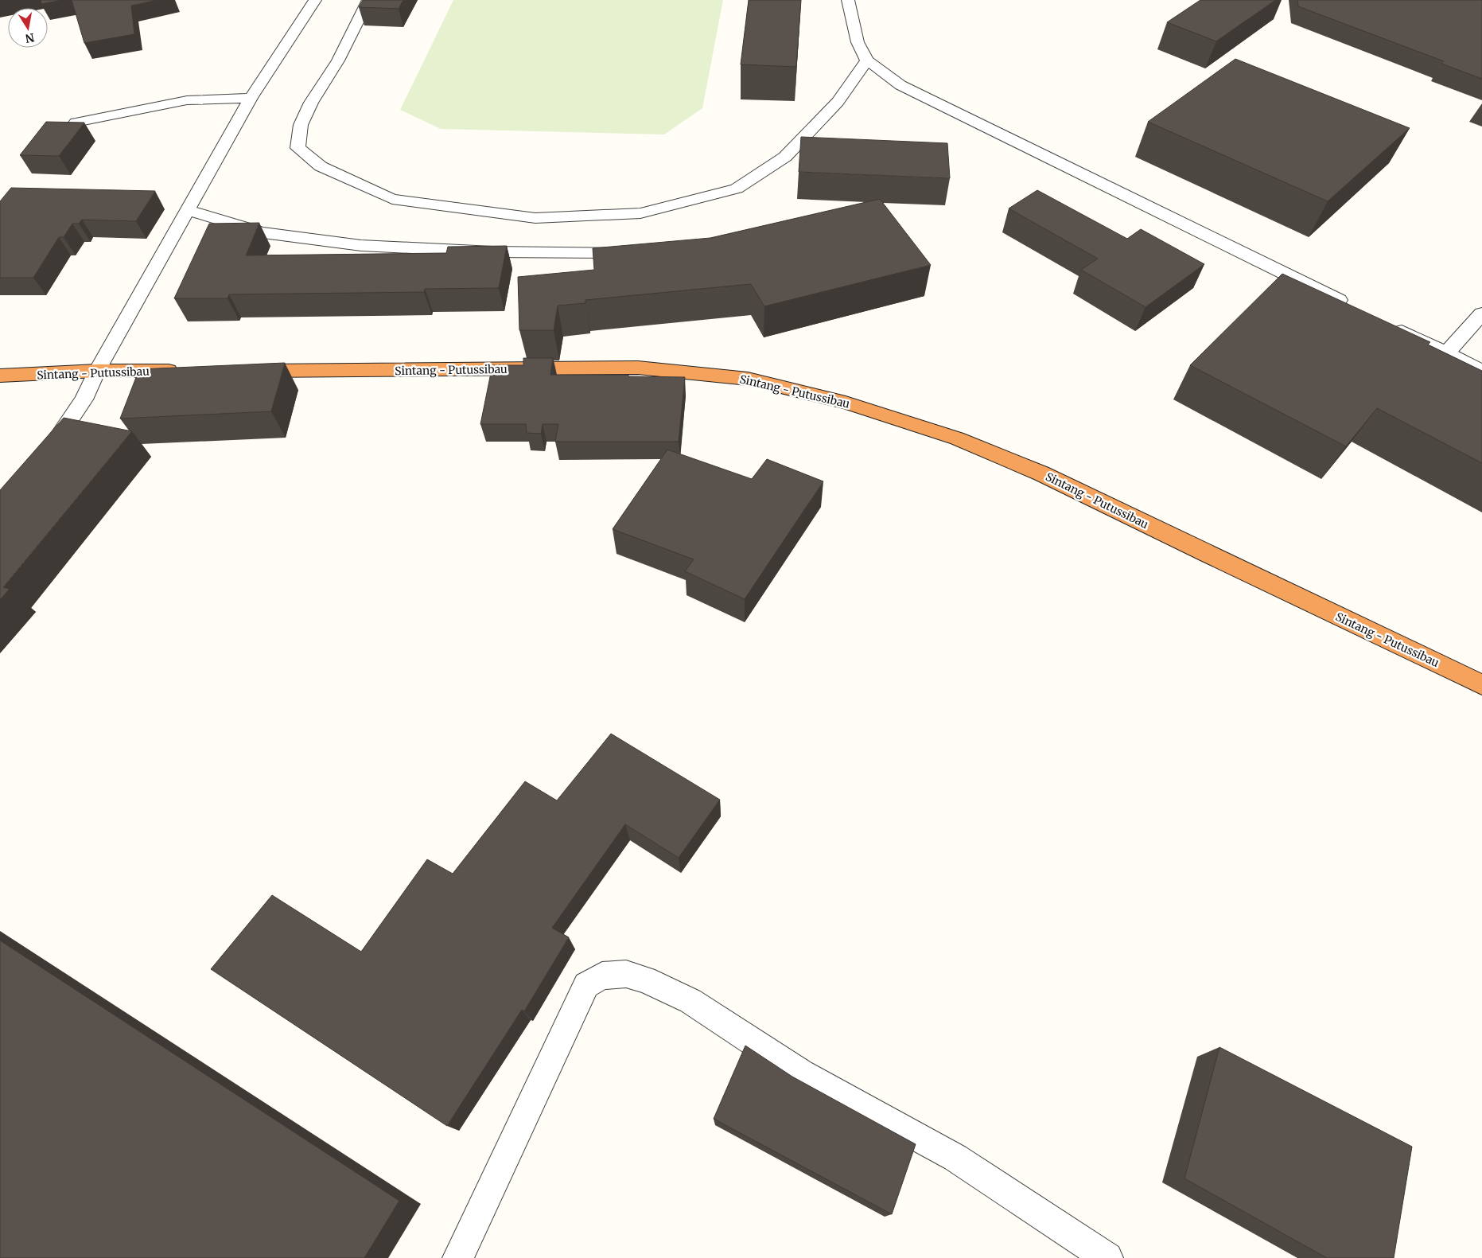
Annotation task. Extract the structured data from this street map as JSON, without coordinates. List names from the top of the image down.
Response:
{
  "streets": {
    "highway": ["Sintang - Putussibau"]
  },
  "north": "bottom"
}
